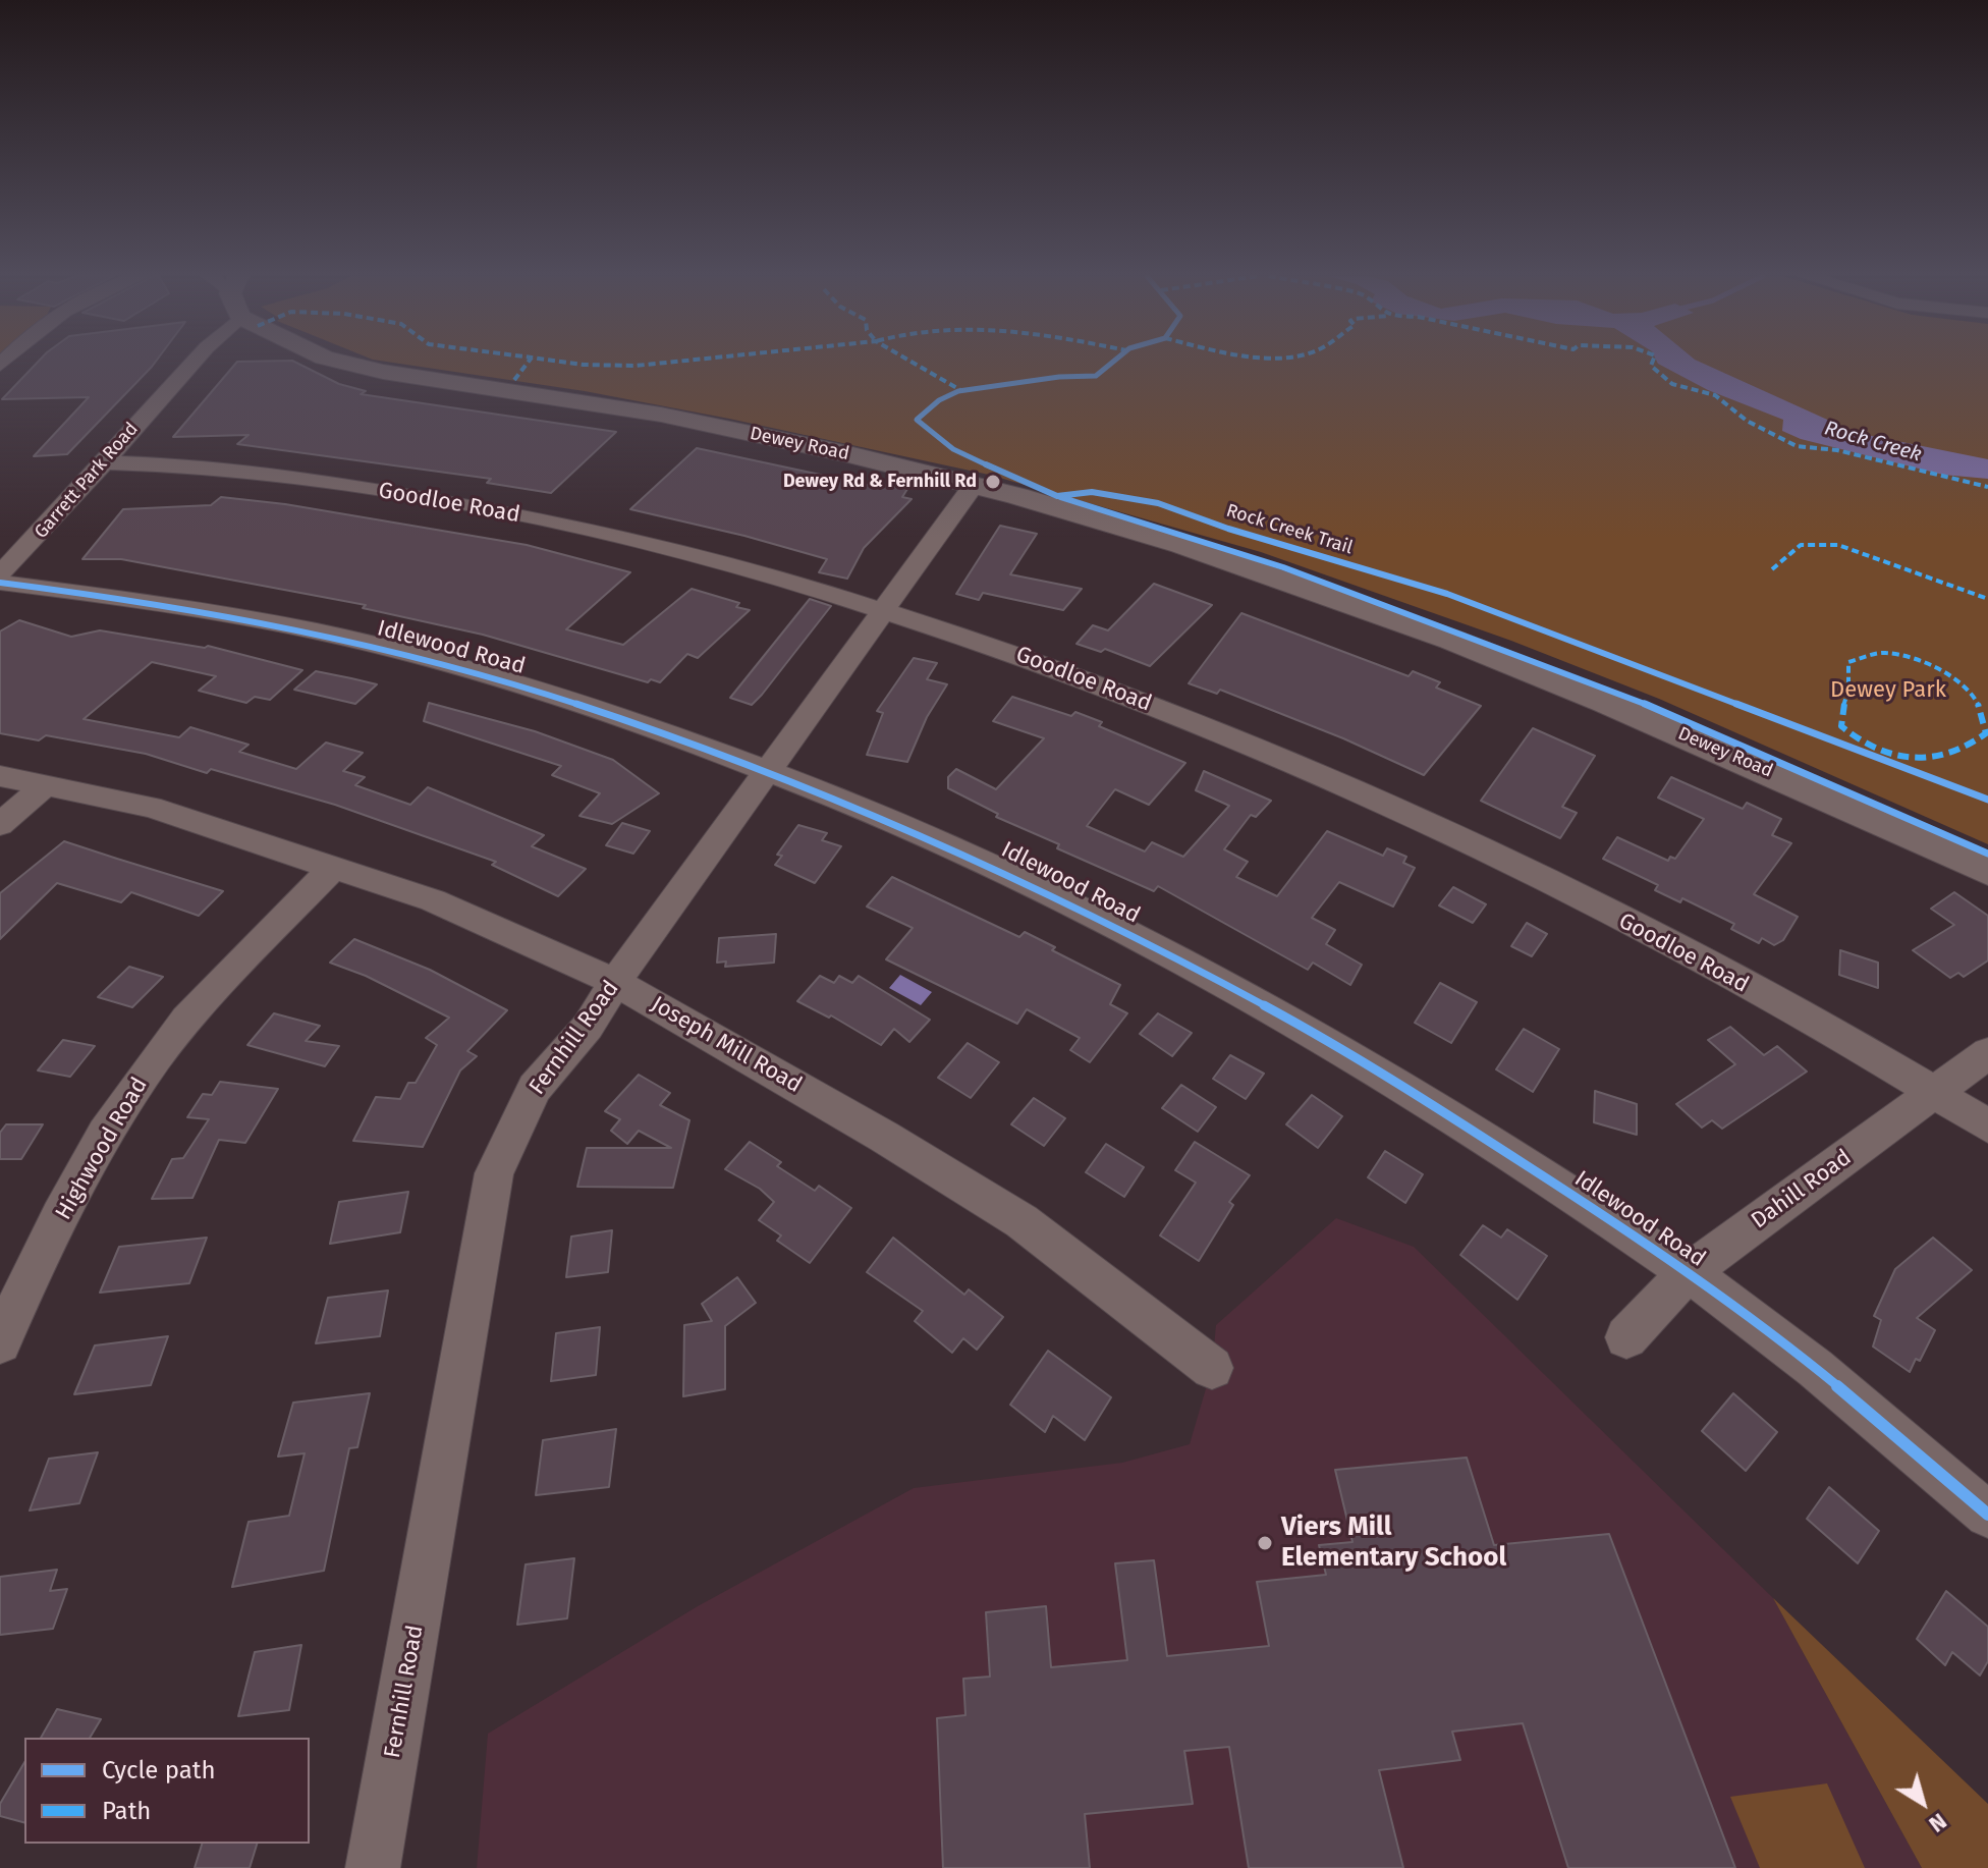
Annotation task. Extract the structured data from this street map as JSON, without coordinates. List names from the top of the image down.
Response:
{
  "streets": {
    "street": [
      "Dewey Road",
      "Garrett Park Road",
      "Goodloe Road",
      "Idlewood Road",
      "Fernhill Road",
      "Joseph Mill Road",
      "Highwood Road",
      "Dahill Road"
    ],
    "cycle path": ["Rock Creek Trail"]
  },
  "crossings": [
    ["Dewey Road", "Fernhill Road"],
    ["Garrett Park Road", "Goodloe Road"],
    ["Goodloe Road", "Fernhill Road"],
    ["Goodloe Road", "Dahill Road"],
    ["Idlewood Road", "Fernhill Road"],
    ["Idlewood Road", "Dahill Road"],
    ["Fernhill Road", "Joseph Mill Road"],
    ["Joseph Mill Road", "Highwood Road"]
  ],
  "water": ["Rock Creek"],
  "parks": ["Dewey Park"],
  "places": ["Dewey Rd & Fernhill Rd", "Viers Mill Elementary School"],
  "legend": ["Cycle path", "Path"],
  "north": "bottom right"
}
